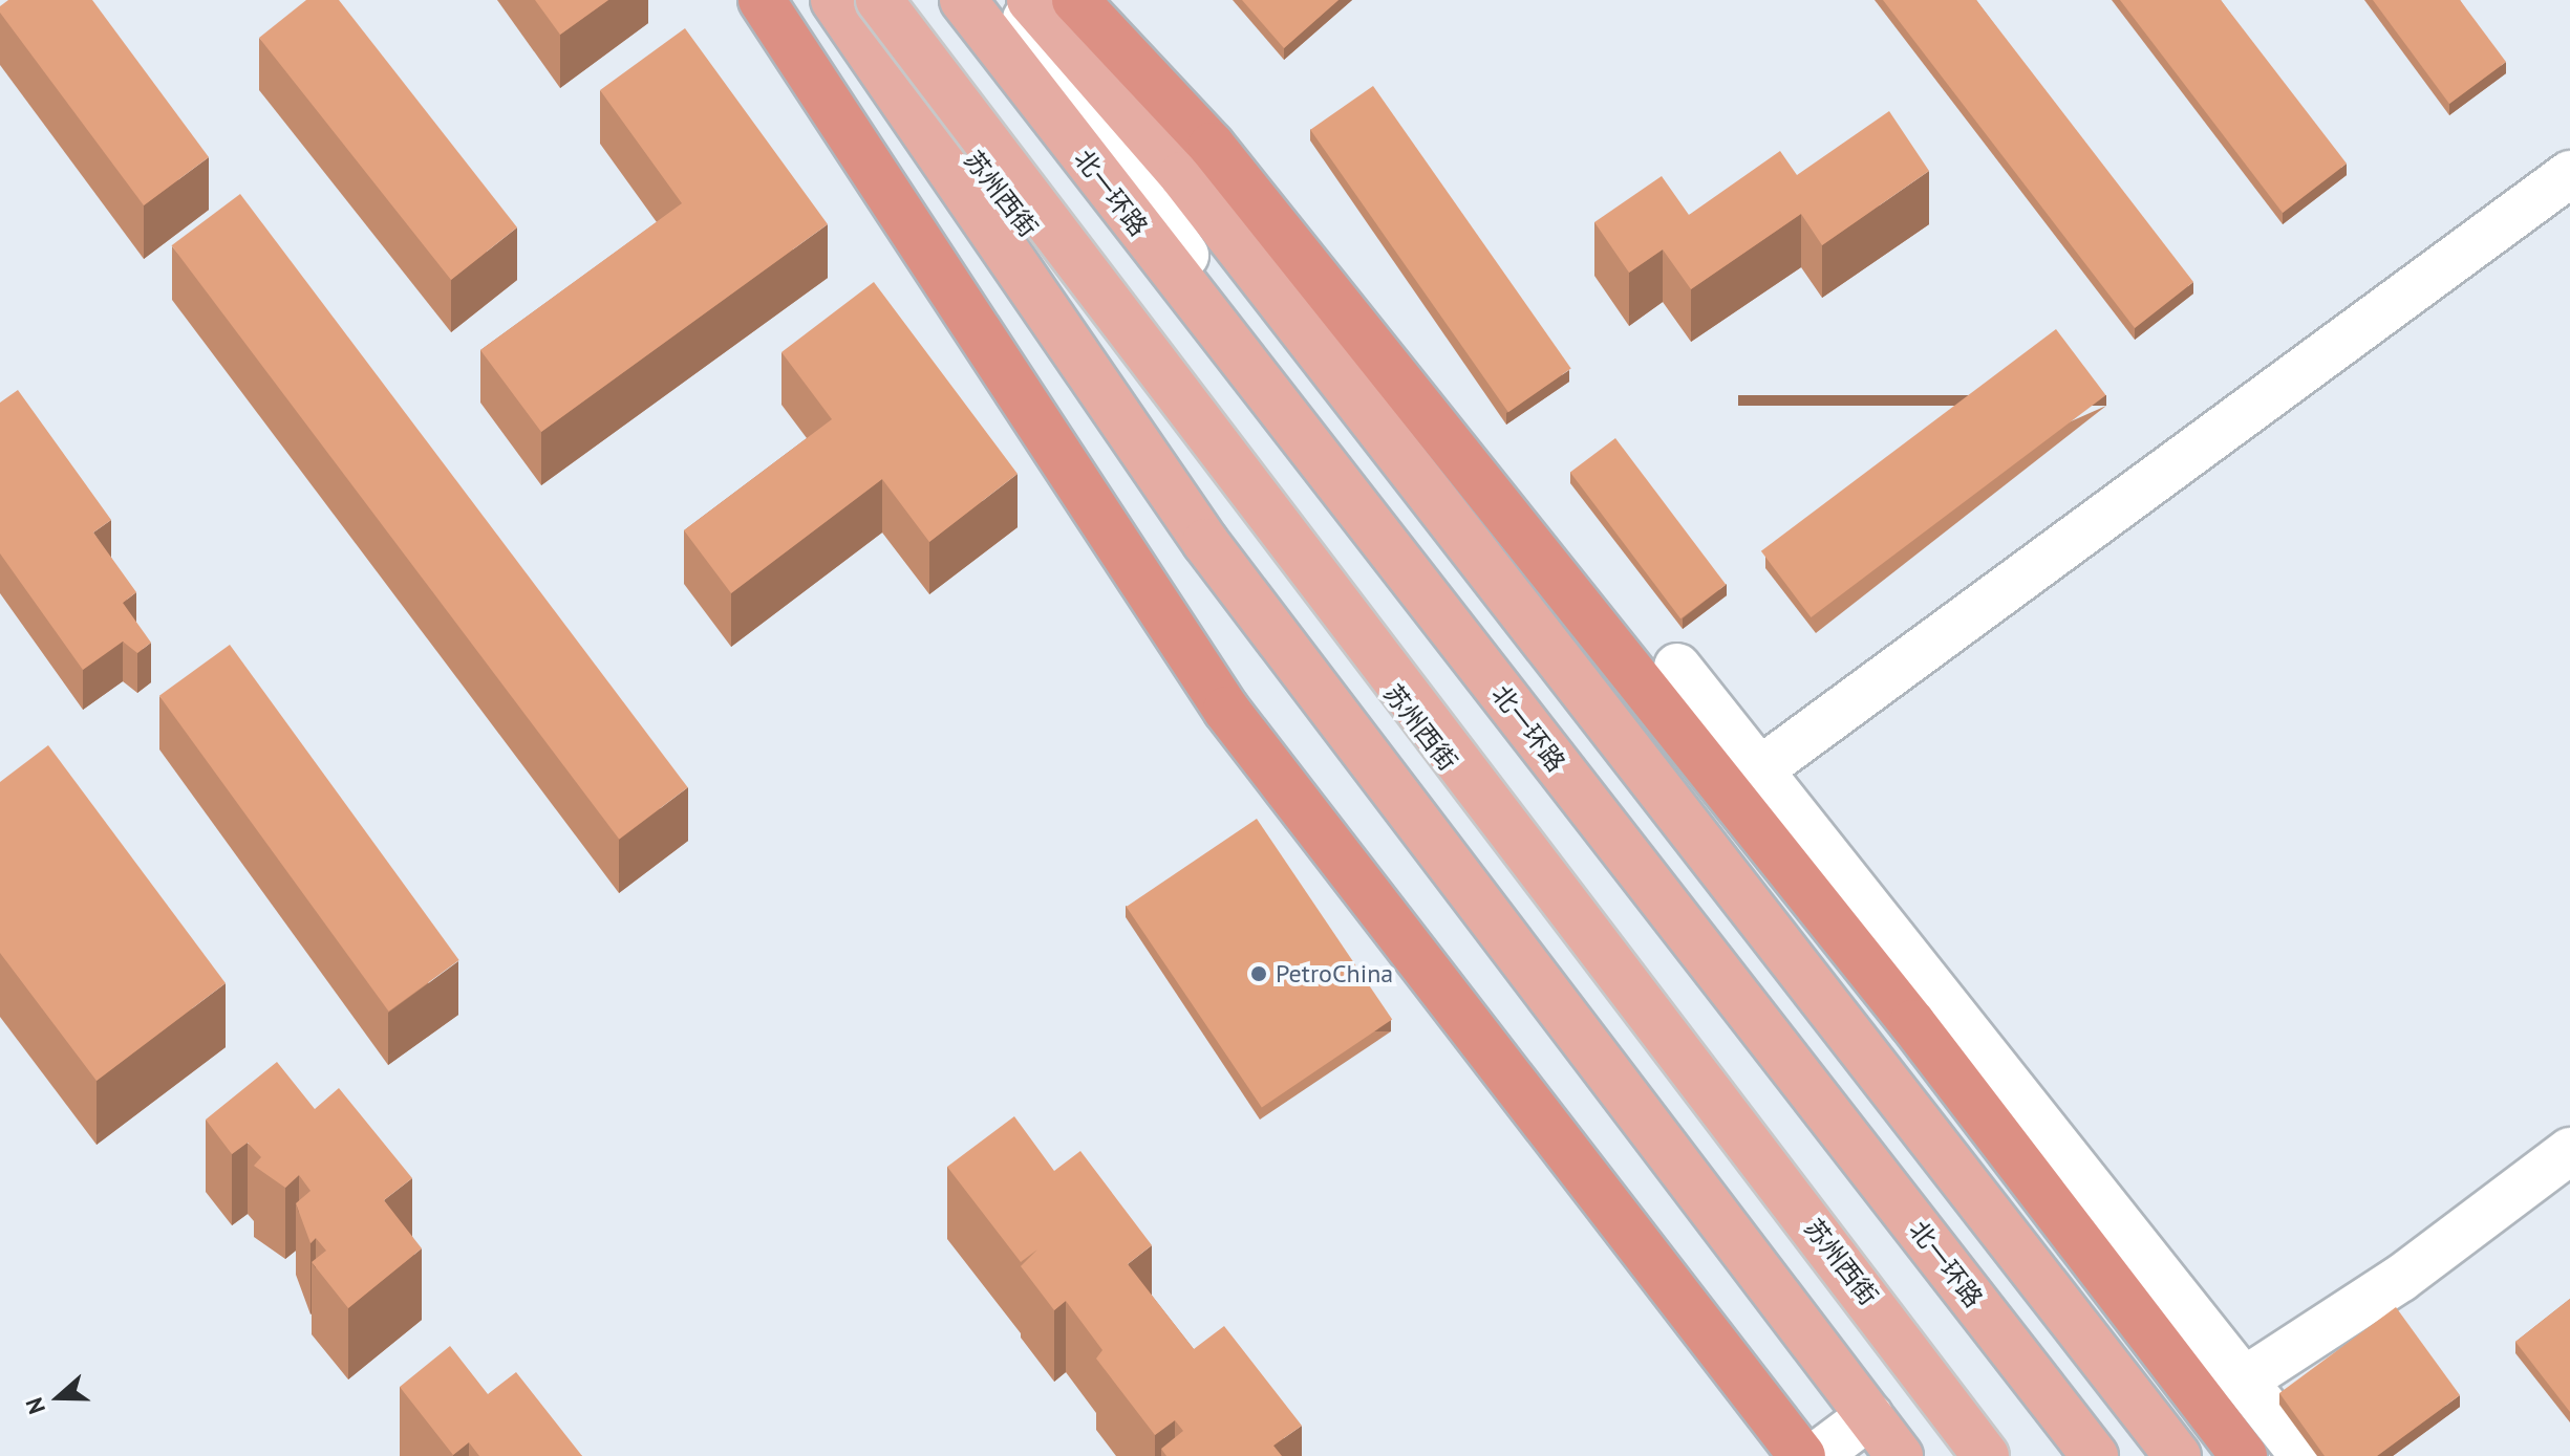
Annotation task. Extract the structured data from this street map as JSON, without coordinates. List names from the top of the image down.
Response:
{
  "streets": {
    "main road": ["北一环路", "苏州西街"]
  },
  "places": ["PetroChina"],
  "north": "left"
}
